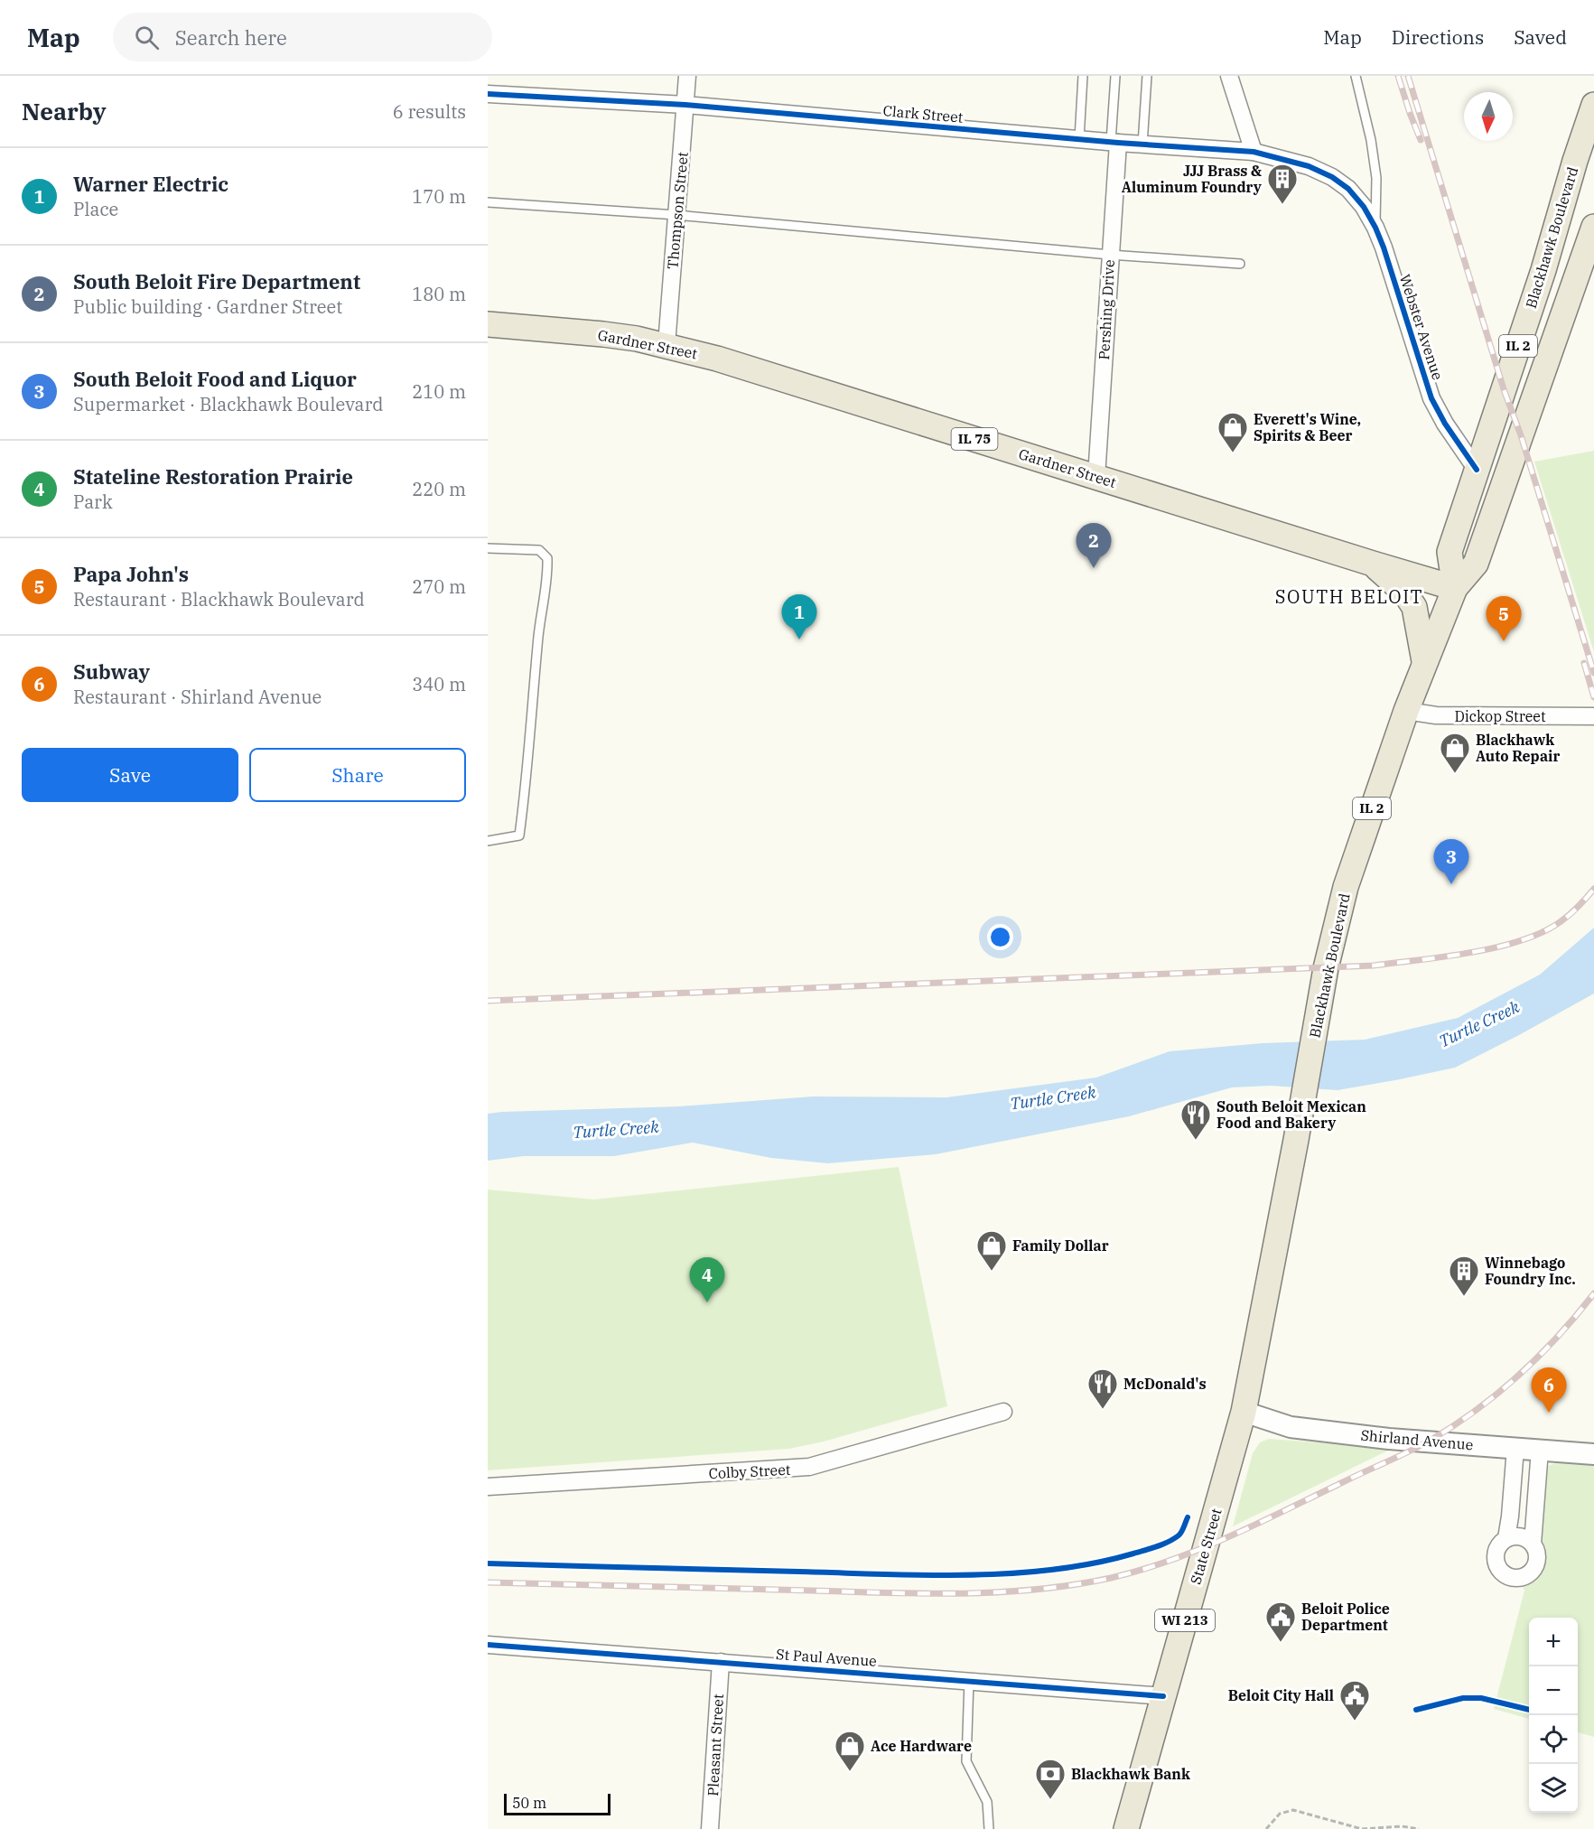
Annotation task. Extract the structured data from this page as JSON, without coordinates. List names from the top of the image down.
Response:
{
  "streets": {
    "main road": [
      "Blackhawk Boulevard",
      "Gardner Street",
      "IL 2",
      "IL 75",
      "State Street",
      "WI 213"
    ],
    "street": [
      "Clark Street",
      "Thompson Street",
      "Pershing Drive",
      "Webster Avenue",
      "Dickop Street",
      "Shirland Avenue",
      "Colby Street",
      "St Paul Avenue",
      "Pleasant Street"
    ]
  },
  "crossings": [
    ["Clark Street", "Thompson Street"],
    ["Clark Street", "Pershing Drive"],
    ["Clark Street", "Webster Avenue"],
    ["Thompson Street", "Gardner Street"],
    ["Blackhawk Boulevard", "Webster Avenue"],
    ["Blackhawk Boulevard", "Gardner Street"],
    ["Blackhawk Boulevard", "Dickop Street"],
    ["Blackhawk Boulevard", "State Street"],
    ["Pershing Drive", "Gardner Street"],
    ["Shirland Avenue", "State Street"],
    ["State Street", "St Paul Avenue"],
    ["St Paul Avenue", "Pleasant Street"]
  ],
  "districts": ["SOUTH BELOIT"],
  "water": ["Turtle Creek"],
  "places": {
    "building": ["JJJ Brass & Aluminum Foundry", "Winnebago Foundry Inc."],
    "shop": [
      "Everett's Wine, Spirits & Beer",
      "Blackhawk Auto Repair",
      "Family Dollar",
      "Ace Hardware"
    ],
    "restaurant": ["South Beloit Mexican Food and Bakery", "McDonald's"],
    "public building": ["Beloit Police Department", "Beloit City Hall"],
    "bank": ["Blackhawk Bank"]
  },
  "scale_bar": "50 m",
  "north": "bottom",
  "page": {
    "header": "Map",
    "search": "Search here",
    "nav": ["Map", "Directions", "Saved"],
    "heading": ["Nearby", "6 results"],
    "list": [
      {
        "mark": "1",
        "name": "Warner Electric",
        "note": "Place",
        "value": "170 m"
      },
      {
        "mark": "2",
        "name": "South Beloit Fire Department",
        "note": "Public building · Gardner Street",
        "value": "180 m"
      },
      {
        "mark": "3",
        "name": "South Beloit Food and Liquor",
        "note": "Supermarket · Blackhawk Boulevard",
        "value": "210 m"
      },
      {
        "mark": "4",
        "name": "Stateline Restoration Prairie",
        "note": "Park",
        "value": "220 m"
      },
      {
        "mark": "5",
        "name": "Papa John's",
        "note": "Restaurant · Blackhawk Boulevard",
        "value": "270 m"
      },
      {
        "mark": "6",
        "name": "Subway",
        "note": "Restaurant · Shirland Avenue",
        "value": "340 m"
      }
    ],
    "pins": [
      "2",
      "1",
      "5",
      "3",
      "4",
      "6"
    ],
    "buttons": ["Save", "Share"],
    "map_buttons": ["+", "−"],
    "scale": "50 m"
  }
}
